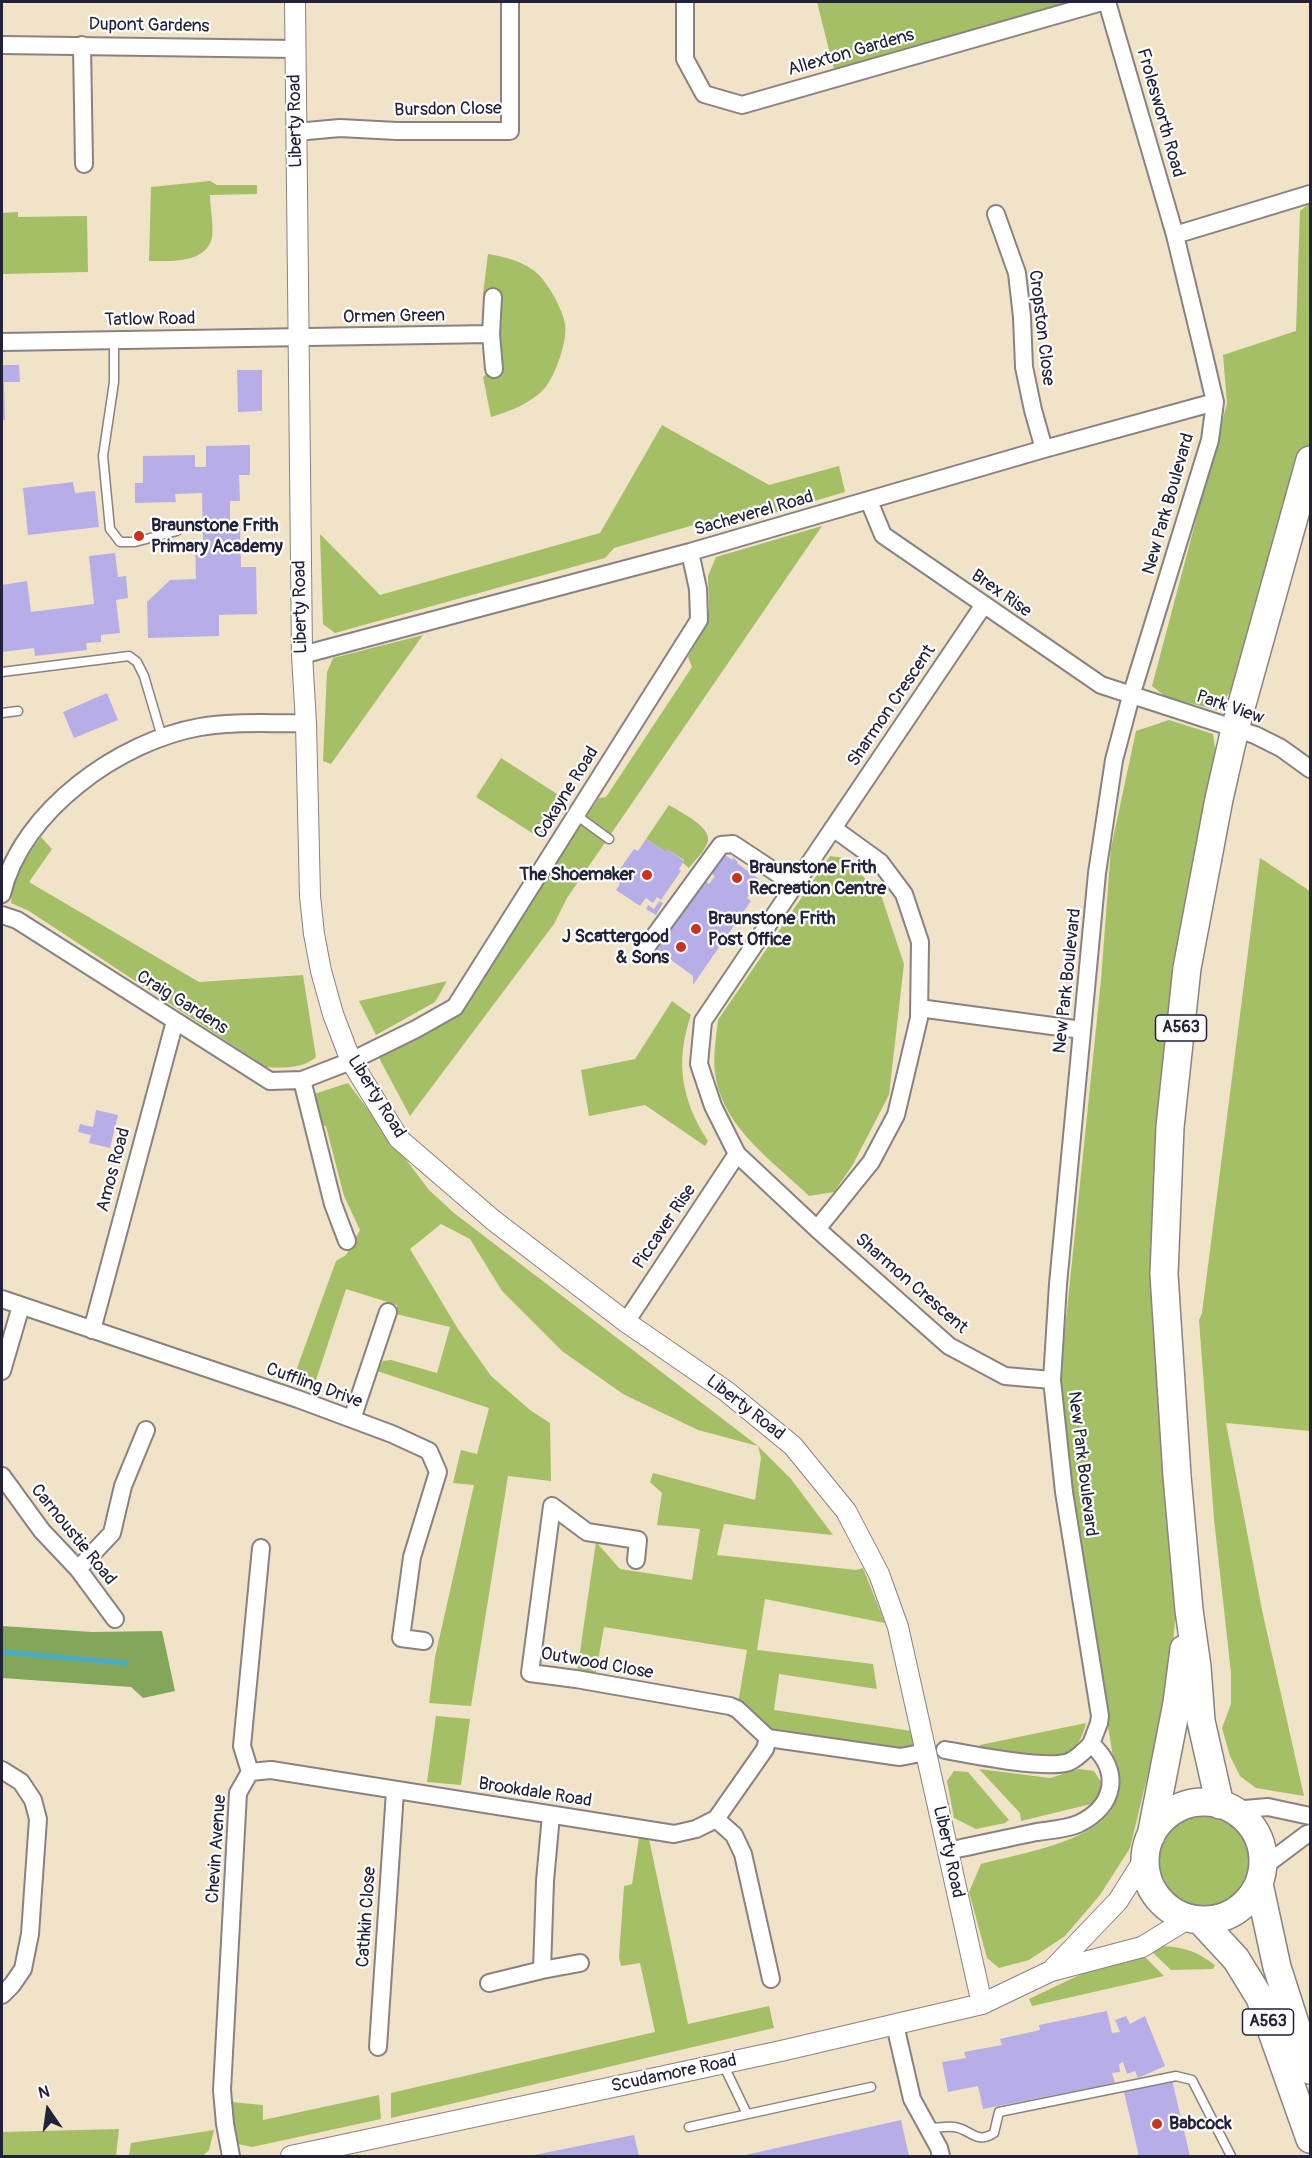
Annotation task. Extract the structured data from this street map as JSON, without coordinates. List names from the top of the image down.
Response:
{
  "streets": {
    "highway": ["A563"],
    "street": [
      "Dupont Gardens",
      "Allexton Gardens",
      "Bursdon Close",
      "Frolesworth Road",
      "Liberty Road",
      "Ormen Green",
      "Tatlow Road",
      "Cropston Close",
      "New Park Boulevard",
      "Sacheverel Road",
      "Brex Rise",
      "Sharmon Crescent",
      "Park View",
      "Cokayne Road",
      "Craig Gardens",
      "Amos Road",
      "Piccaver Rise",
      "Cuffling Drive",
      "Carnoustie Road",
      "Outwood Close",
      "Brookdale Road",
      "Chevin Avenue",
      "Cathkin Close",
      "Scudamore Road"
    ]
  },
  "crossings": [
    ["Dupont Gardens", "Liberty Road"],
    ["Bursdon Close", "Liberty Road"],
    ["Frolesworth Road", "New Park Boulevard"],
    ["Liberty Road", "Ormen Green"],
    ["Liberty Road", "Tatlow Road"],
    ["Liberty Road", "Sacheverel Road"],
    ["Liberty Road", "Cokayne Road"],
    ["Liberty Road", "Craig Gardens"],
    ["Liberty Road", "Piccaver Rise"],
    ["Liberty Road", "Scudamore Road"],
    ["Ormen Green", "Tatlow Road"],
    ["Cropston Close", "Sacheverel Road"],
    ["New Park Boulevard", "Sacheverel Road"],
    ["New Park Boulevard", "Brex Rise"],
    ["New Park Boulevard", "Sharmon Crescent"],
    ["New Park Boulevard", "Park View"],
    ["Sacheverel Road", "Brex Rise"],
    ["Sacheverel Road", "Cokayne Road"],
    ["Brex Rise", "Sharmon Crescent"],
    ["Brex Rise", "Park View"],
    ["Sharmon Crescent", "Piccaver Rise"],
    ["Park View", "A563"],
    ["Cokayne Road", "Craig Gardens"],
    ["Craig Gardens", "Amos Road"],
    ["A563", "Scudamore Road"],
    ["Amos Road", "Cuffling Drive"],
    ["Brookdale Road", "Chevin Avenue"],
    ["Brookdale Road", "Cathkin Close"]
  ],
  "places": [
    "Braunstone Frith Primary Academy",
    "The Shoemaker",
    "Braunstone Frith Recreation Centre",
    "Braunstone Frith Post Office",
    "J Scattergood & Sons",
    "Babcock"
  ],
  "north": "top"
}
